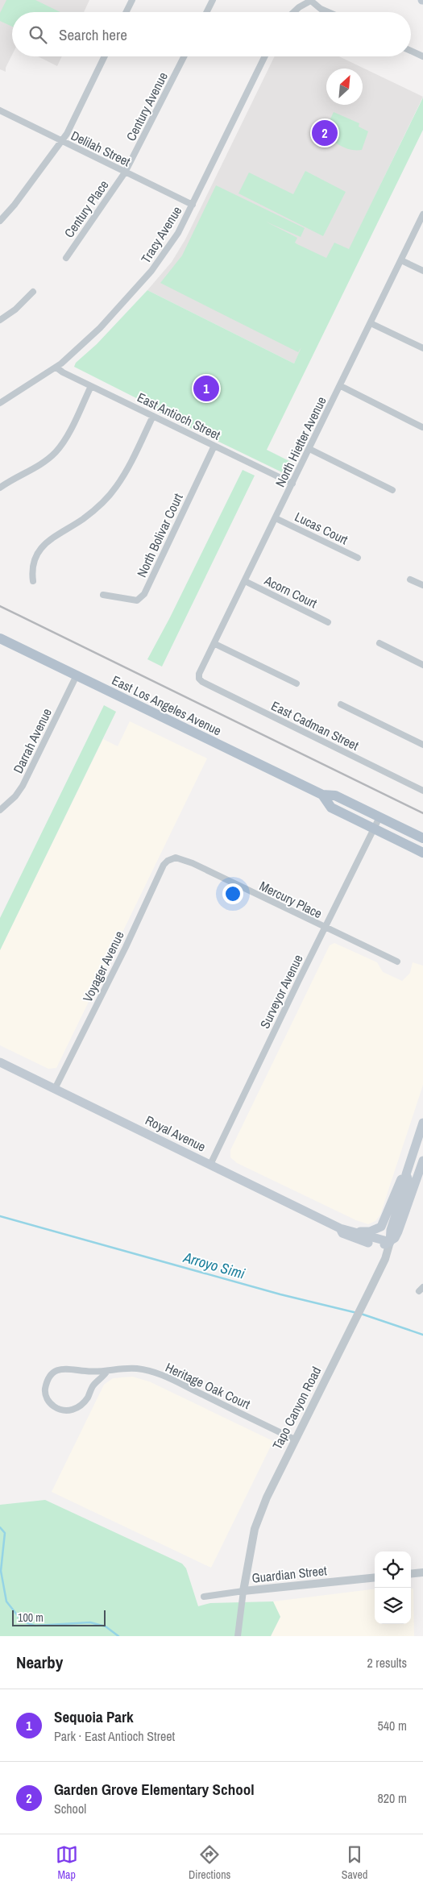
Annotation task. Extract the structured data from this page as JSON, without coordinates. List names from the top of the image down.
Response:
{
  "streets": {
    "main road": ["East Los Angeles Avenue", "Royal Avenue", "Tapo Canyon Road"],
    "street": [
      "Century Avenue",
      "Delilah Street",
      "Century Place",
      "Tracy Avenue",
      "East Antioch Street",
      "North Hietter Avenue",
      "Lucas Court",
      "North Bolivar Court",
      "Acorn Court",
      "East Cadman Street",
      "Darrah Avenue",
      "Mercury Place",
      "Voyager Avenue",
      "Surveyor Avenue",
      "Heritage Oak Court",
      "Guardian Street"
    ]
  },
  "crossings": [
    ["Century Avenue", "Delilah Street"],
    ["Century Avenue", "Century Place"],
    ["Delilah Street", "Century Place"],
    ["Delilah Street", "Tracy Avenue"],
    ["Tracy Avenue", "East Antioch Street"],
    ["East Antioch Street", "North Hietter Avenue"],
    ["East Antioch Street", "North Bolivar Court"],
    ["North Hietter Avenue", "Lucas Court"],
    ["North Hietter Avenue", "Acorn Court"],
    ["North Hietter Avenue", "East Cadman Street"],
    ["East Los Angeles Avenue", "Darrah Avenue"],
    ["East Los Angeles Avenue", "Surveyor Avenue"],
    ["Mercury Place", "Voyager Avenue"],
    ["Mercury Place", "Surveyor Avenue"],
    ["Voyager Avenue", "Royal Avenue"],
    ["Surveyor Avenue", "Royal Avenue"],
    ["Royal Avenue", "Tapo Canyon Road"],
    ["Heritage Oak Court", "Tapo Canyon Road"],
    ["Tapo Canyon Road", "Guardian Street"]
  ],
  "water": ["Arroyo Simi"],
  "scale_bar": "100 m",
  "north": "top right",
  "page": {
    "search": "Search here",
    "pins": ["2", "1"],
    "scale": "100 m",
    "heading": ["Nearby", "2 results"],
    "list": [
      {
        "mark": "1",
        "name": "Sequoia Park",
        "note": "Park · East Antioch Street",
        "value": "540 m"
      },
      {
        "mark": "2",
        "name": "Garden Grove Elementary School",
        "note": "School",
        "value": "820 m"
      }
    ],
    "nav": ["Map", "Directions", "Saved"]
  }
}
